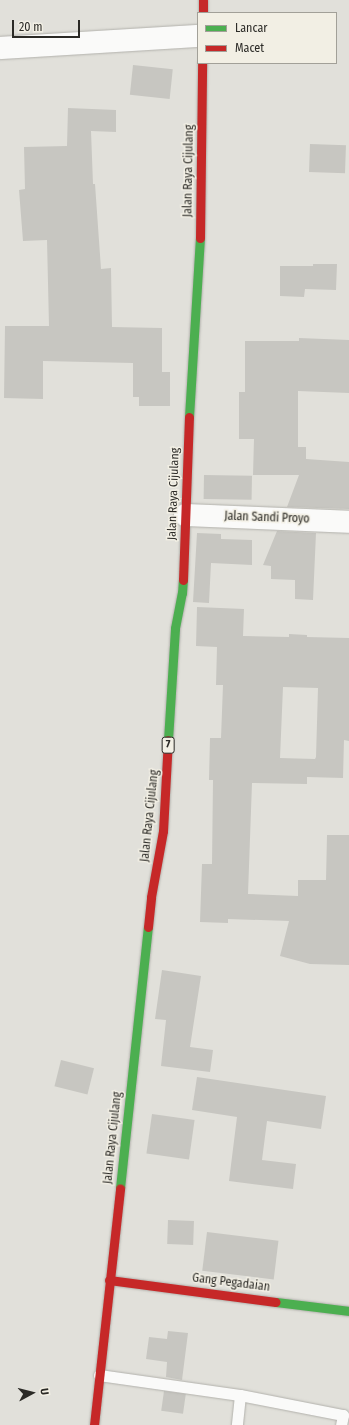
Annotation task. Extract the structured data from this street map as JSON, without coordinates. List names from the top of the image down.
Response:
{
  "streets": {
    "main road": ["Jalan Raya Cijulang", "7", "Gang Pegadaian"],
    "street": ["Jalan Sandi Proyo"]
  },
  "crossings": [
    ["Jalan Raya Cijulang", "Jalan Sandi Proyo"],
    ["Jalan Raya Cijulang", "Gang Pegadaian"]
  ],
  "legend": ["Lancar", "Macet"],
  "scale_bar": "20 m",
  "north": "right"
}
